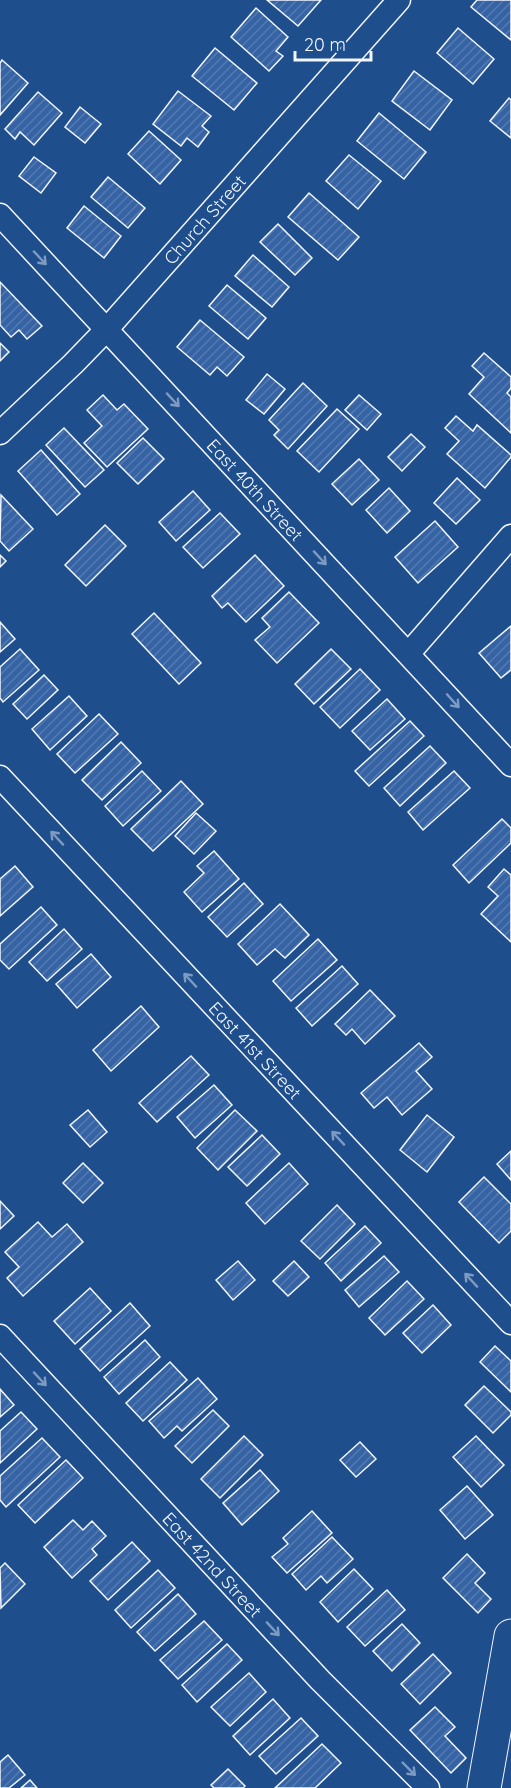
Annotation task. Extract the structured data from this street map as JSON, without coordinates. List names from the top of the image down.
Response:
{
  "streets": {
    "street": [
      "Church Street",
      "East 40th Street",
      "East 41st Street",
      "East 42nd Street"
    ]
  },
  "crossings": [
    ["Church Street", "East 40th Street"]
  ],
  "one_way": ["East 40th Street", "East 41st Street", "East 42nd Street"],
  "scale_bar": "20 m"
}
